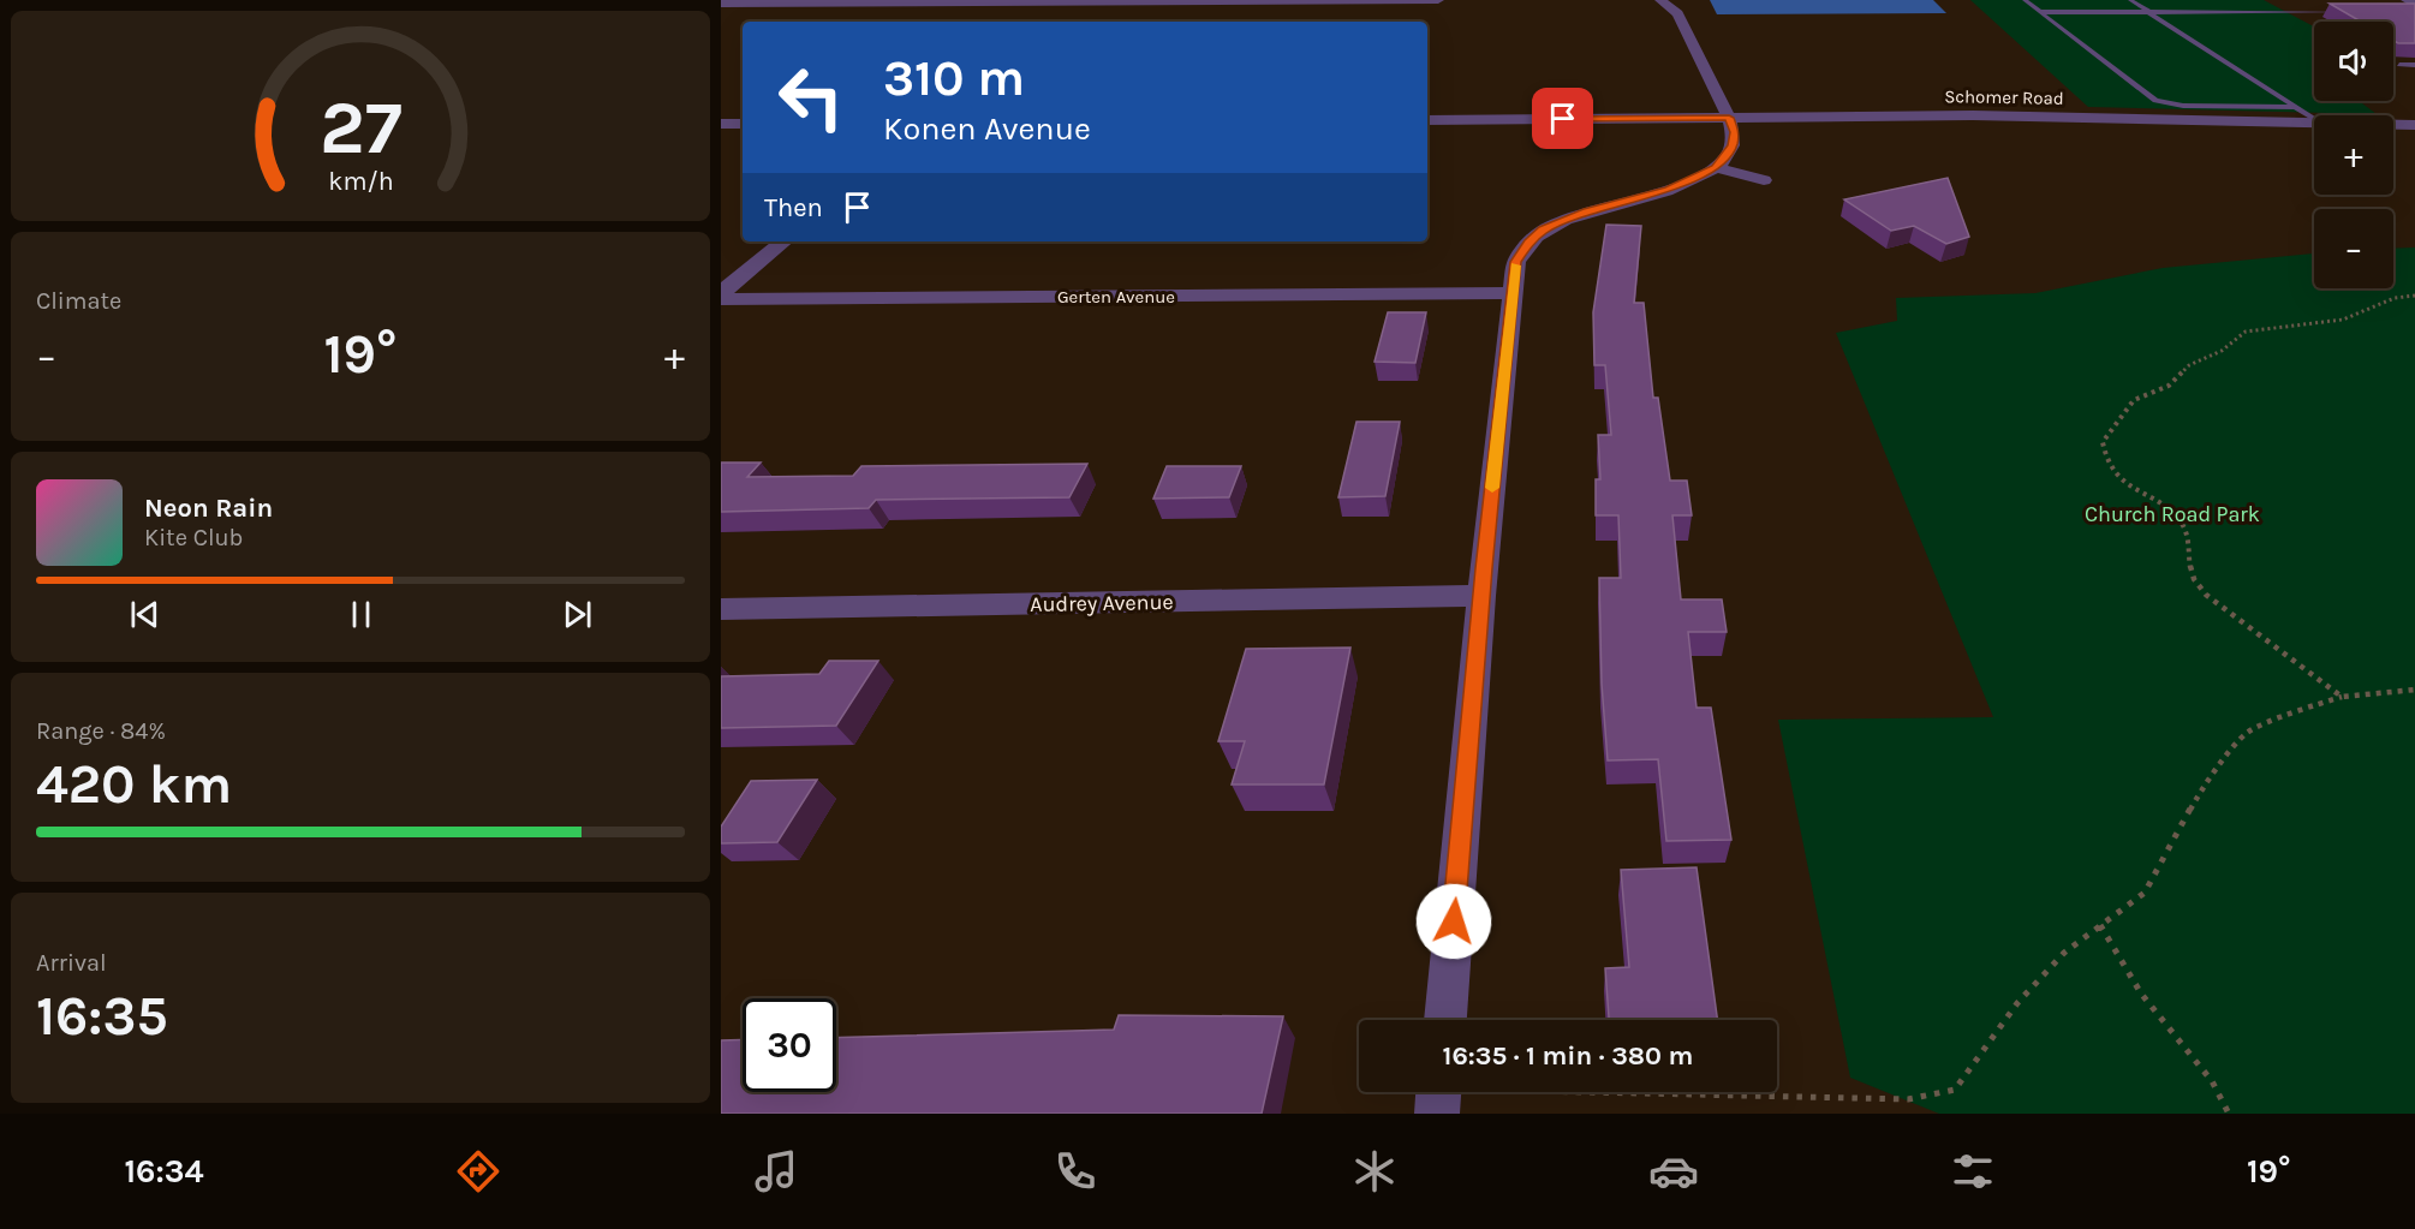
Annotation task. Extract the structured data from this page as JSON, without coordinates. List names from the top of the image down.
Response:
{
  "streets": {
    "street": ["Schomer Road", "Gerten Avenue", "Audrey Avenue"]
  },
  "parks": ["Church Road Park"],
  "page": {
    "map_buttons": ["+", "−"],
    "turn": ["310 m", "Konen Avenue"],
    "then": "Then",
    "tile": [
      "Climate",
      ["Range · 84%", "420 km"],
      ["Arrival", "16:35"]
    ],
    "heat": ["−", "19°", "+"],
    "song": ["Neon Rain", "Kite Club"],
    "limit": "30",
    "trip": "16:35 · 1 min · 380 m",
    "tabs": ["16:34", "19°"],
    "gauge": ["27", "km/h"]
  }
}
